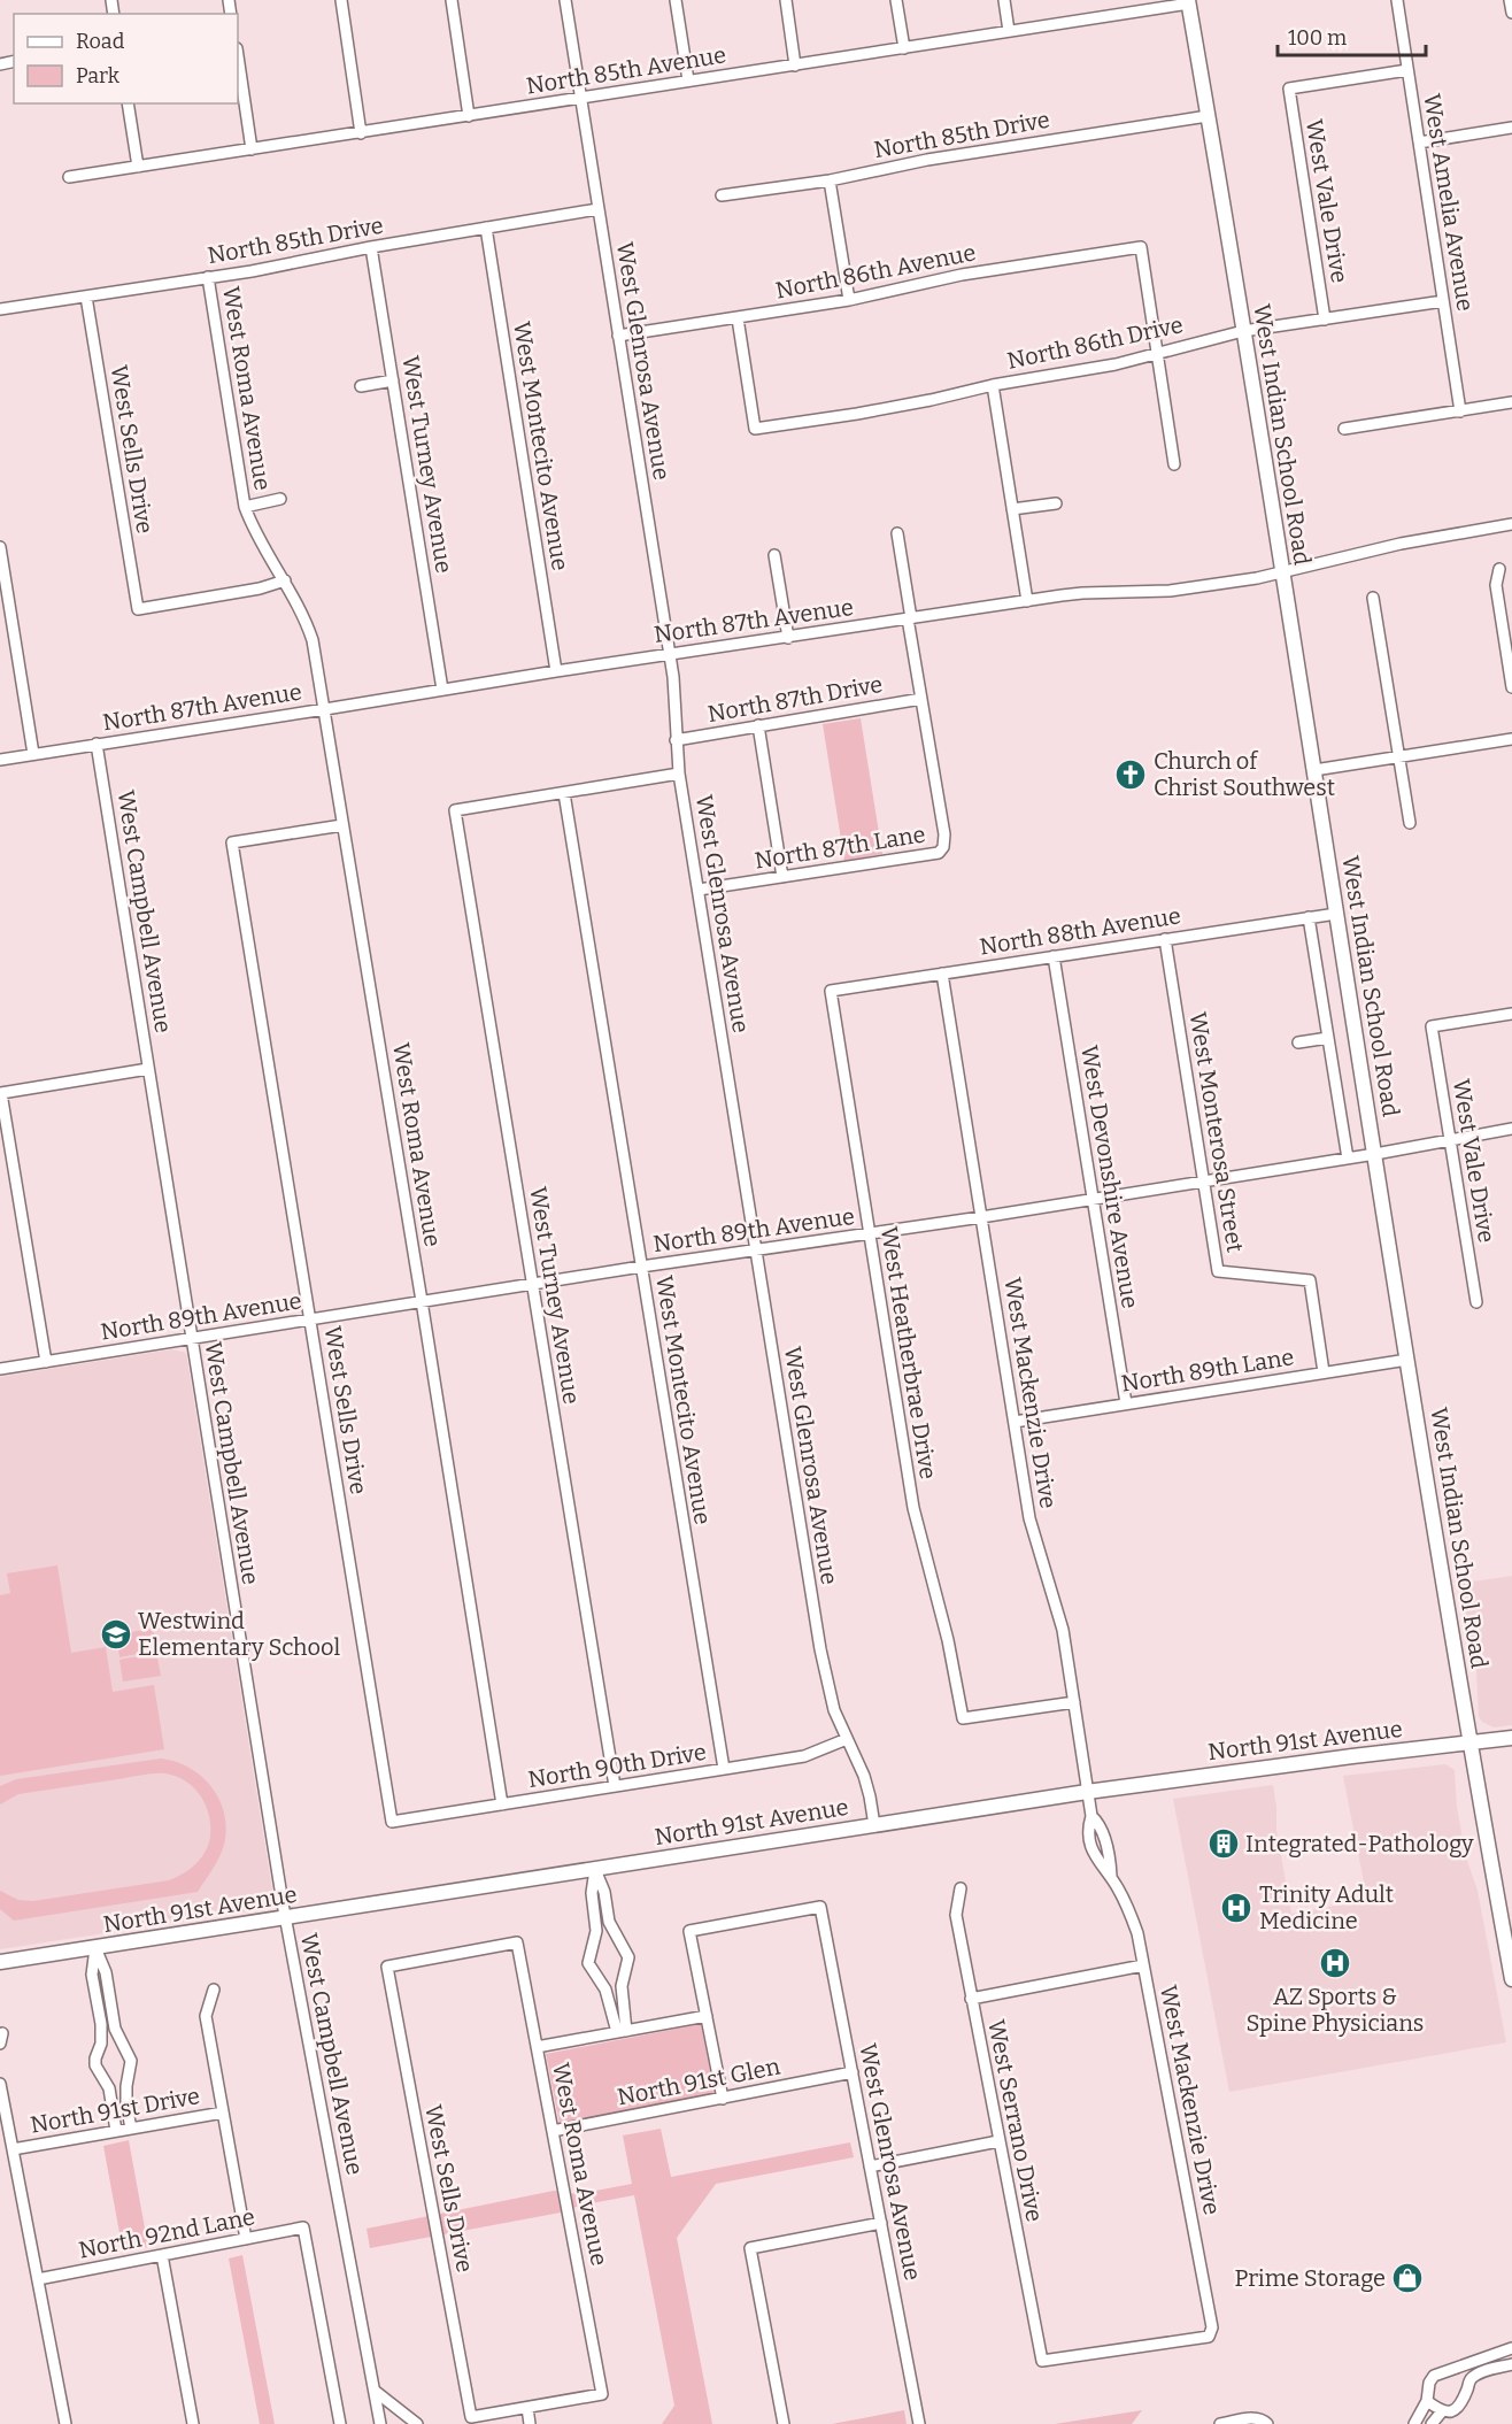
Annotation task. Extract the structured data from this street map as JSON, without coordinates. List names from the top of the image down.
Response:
{
  "streets": {
    "main road": ["West Indian School Road", "North 91st Avenue"],
    "street": [
      "North 85th Avenue",
      "North 85th Drive",
      "West Vale Drive",
      "West Amelia Avenue",
      "North 86th Avenue",
      "North 86th Drive",
      "West Glenrosa Avenue",
      "West Roma Avenue",
      "West Montecito Avenue",
      "West Sells Drive",
      "West Turney Avenue",
      "North 87th Avenue",
      "North 87th Drive",
      "North 87th Lane",
      "West Campbell Avenue",
      "North 88th Avenue",
      "West Monterosa Street",
      "West Devonshire Avenue",
      "North 89th Avenue",
      "West Heatherbrae Drive",
      "North 89th Lane",
      "West Mackenzie Drive",
      "North 90th Drive",
      "North 91st Glen",
      "North 91st Drive",
      "West Serrano Drive",
      "North 92nd Lane"
    ]
  },
  "crossings": [
    ["North 85th Avenue", "West Glenrosa Avenue"],
    ["North 85th Avenue", "West Indian School Road"],
    ["North 85th Drive", "West Glenrosa Avenue"],
    ["North 85th Drive", "West Roma Avenue"],
    ["North 85th Drive", "West Indian School Road"],
    ["North 85th Drive", "West Montecito Avenue"],
    ["North 85th Drive", "West Sells Drive"],
    ["North 85th Drive", "West Turney Avenue"],
    ["West Vale Drive", "West Amelia Avenue"],
    ["West Vale Drive", "North 86th Drive"],
    ["West Vale Drive", "North 89th Avenue"],
    ["West Amelia Avenue", "North 86th Drive"],
    ["North 86th Avenue", "North 86th Drive"],
    ["North 86th Avenue", "West Glenrosa Avenue"],
    ["North 86th Drive", "West Indian School Road"],
    ["West Glenrosa Avenue", "North 87th Avenue"],
    ["West Glenrosa Avenue", "North 87th Drive"],
    ["West Glenrosa Avenue", "North 87th Lane"],
    ["West Glenrosa Avenue", "North 89th Avenue"],
    ["West Glenrosa Avenue", "North 91st Avenue"],
    ["West Glenrosa Avenue", "North 90th Drive"],
    ["West Glenrosa Avenue", "North 91st Glen"],
    ["West Roma Avenue", "West Sells Drive"],
    ["West Roma Avenue", "North 87th Avenue"],
    ["West Roma Avenue", "North 89th Avenue"],
    ["West Roma Avenue", "North 90th Drive"],
    ["West Roma Avenue", "North 91st Glen"],
    ["West Indian School Road", "North 87th Avenue"],
    ["West Indian School Road", "North 88th Avenue"],
    ["West Indian School Road", "North 89th Avenue"],
    ["West Indian School Road", "North 89th Lane"],
    ["West Indian School Road", "North 91st Avenue"],
    ["West Montecito Avenue", "West Turney Avenue"],
    ["West Montecito Avenue", "North 87th Avenue"],
    ["West Montecito Avenue", "North 89th Avenue"],
    ["West Montecito Avenue", "North 90th Drive"],
    ["West Sells Drive", "North 89th Avenue"],
    ["West Sells Drive", "North 90th Drive"],
    ["West Turney Avenue", "North 87th Avenue"],
    ["West Turney Avenue", "North 89th Avenue"],
    ["West Turney Avenue", "North 90th Drive"],
    ["North 87th Avenue", "West Campbell Avenue"],
    ["North 87th Drive", "North 87th Lane"],
    ["West Campbell Avenue", "North 89th Avenue"],
    ["West Campbell Avenue", "North 91st Avenue"],
    ["North 88th Avenue", "West Monterosa Street"],
    ["North 88th Avenue", "West Devonshire Avenue"],
    ["North 88th Avenue", "West Heatherbrae Drive"],
    ["North 88th Avenue", "West Mackenzie Drive"],
    ["West Monterosa Street", "North 89th Avenue"],
    ["West Monterosa Street", "North 89th Lane"],
    ["West Devonshire Avenue", "North 89th Avenue"],
    ["West Devonshire Avenue", "North 89th Lane"],
    ["North 89th Avenue", "West Heatherbrae Drive"],
    ["North 89th Avenue", "West Mackenzie Drive"],
    ["West Heatherbrae Drive", "West Mackenzie Drive"],
    ["North 89th Lane", "West Mackenzie Drive"],
    ["West Mackenzie Drive", "North 91st Avenue"],
    ["West Mackenzie Drive", "West Serrano Drive"]
  ],
  "places": {
    "church": ["Church of Christ Southwest"],
    "school or university": ["Westwind Elementary School"],
    "building": ["Integrated-Pathology"],
    "hospital": ["Trinity Adult Medicine", "AZ Sports & Spine Physicians"],
    "shop": ["Prime Storage"]
  },
  "legend": ["Road", "Park"],
  "scale_bar": "100 m"
}
